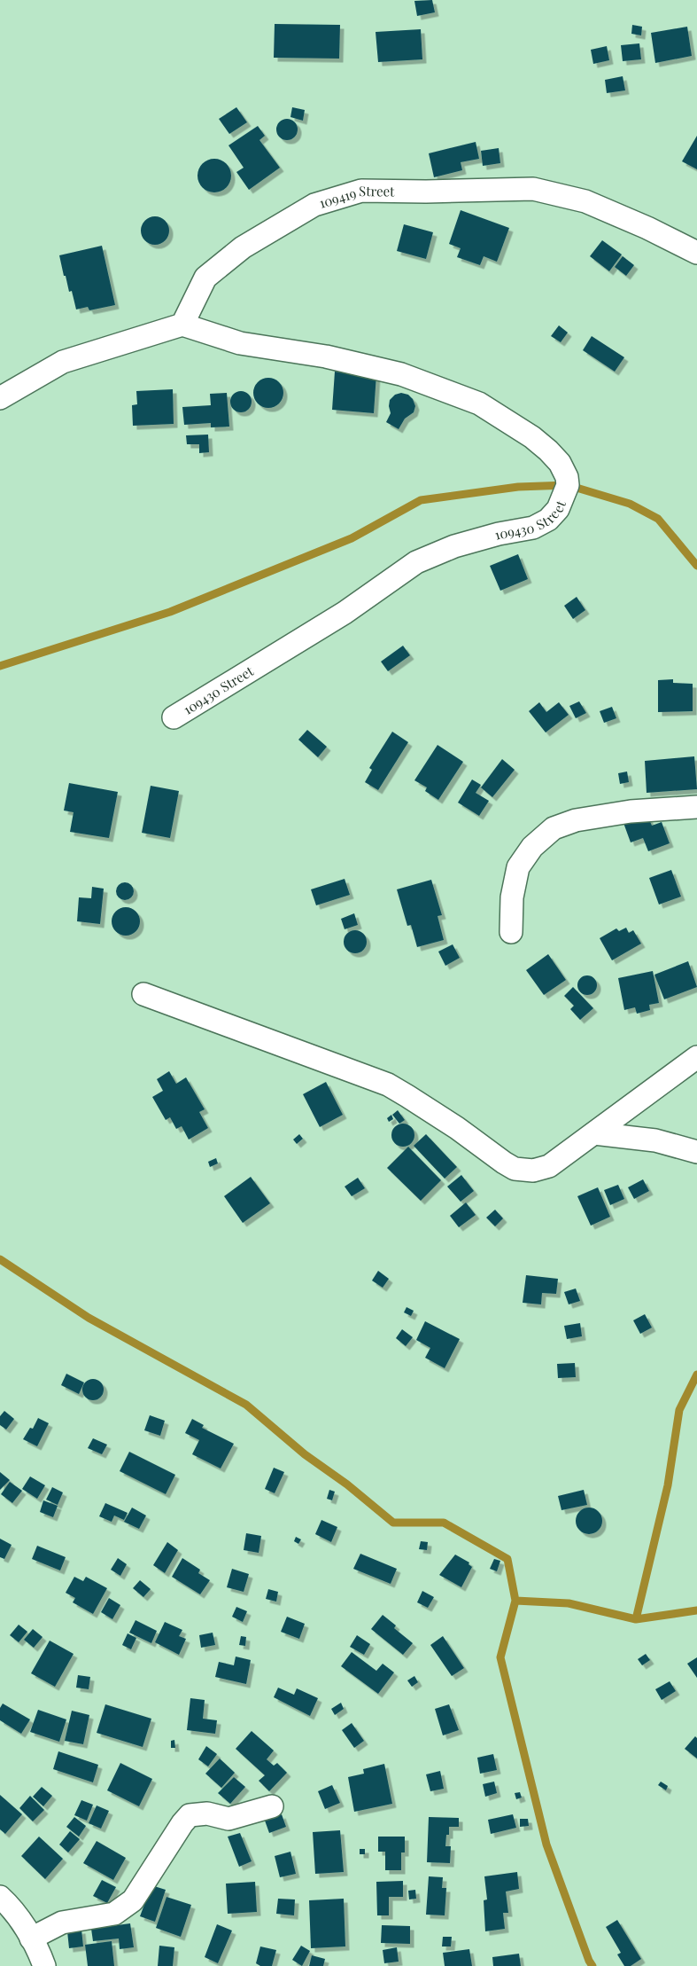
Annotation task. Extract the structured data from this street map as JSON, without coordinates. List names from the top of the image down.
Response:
{
  "streets": {
    "street": ["109419 Street", "109430 Street"]
  },
  "crossings": [
    ["109419 Street", "109430 Street"]
  ]
}
